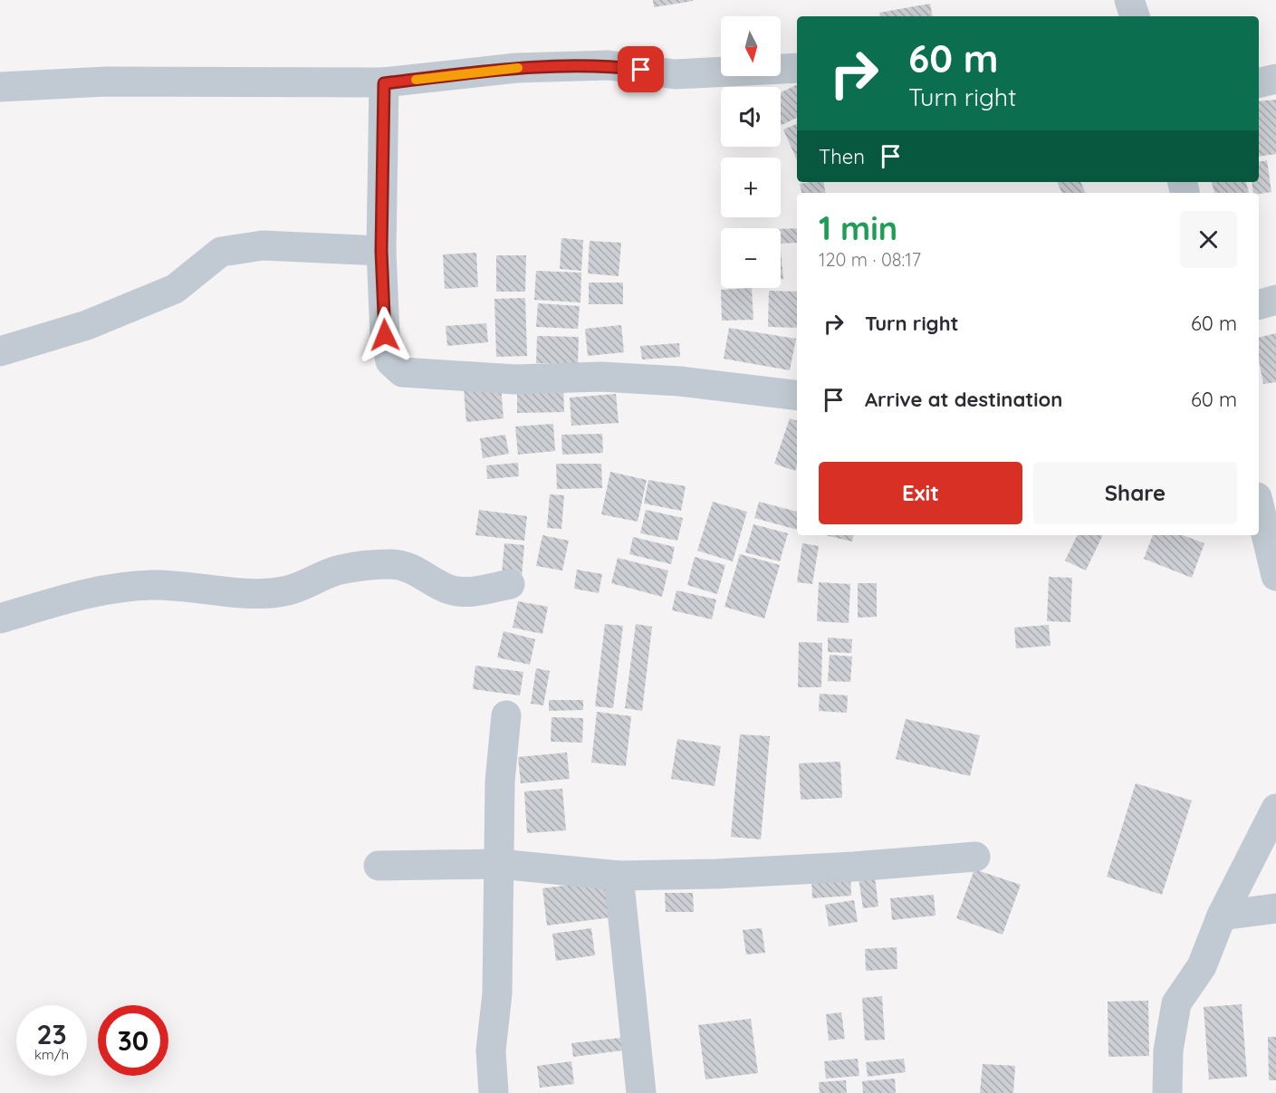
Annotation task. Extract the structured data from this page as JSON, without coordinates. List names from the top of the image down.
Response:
{
  "north": "bottom",
  "page": {
    "map_buttons": ["+", "−"],
    "turn": ["60 m", "Turn right"],
    "then": "Then",
    "heading": ["1 min", "120 m · 08:17"],
    "list": [
      {
        "name": "Turn right",
        "value": "60 m"
      },
      {
        "name": "Arrive at destination",
        "value": "60 m"
      }
    ],
    "buttons": ["Exit", "Share"],
    "speed": "23 km/h",
    "limit": "30"
  }
}
